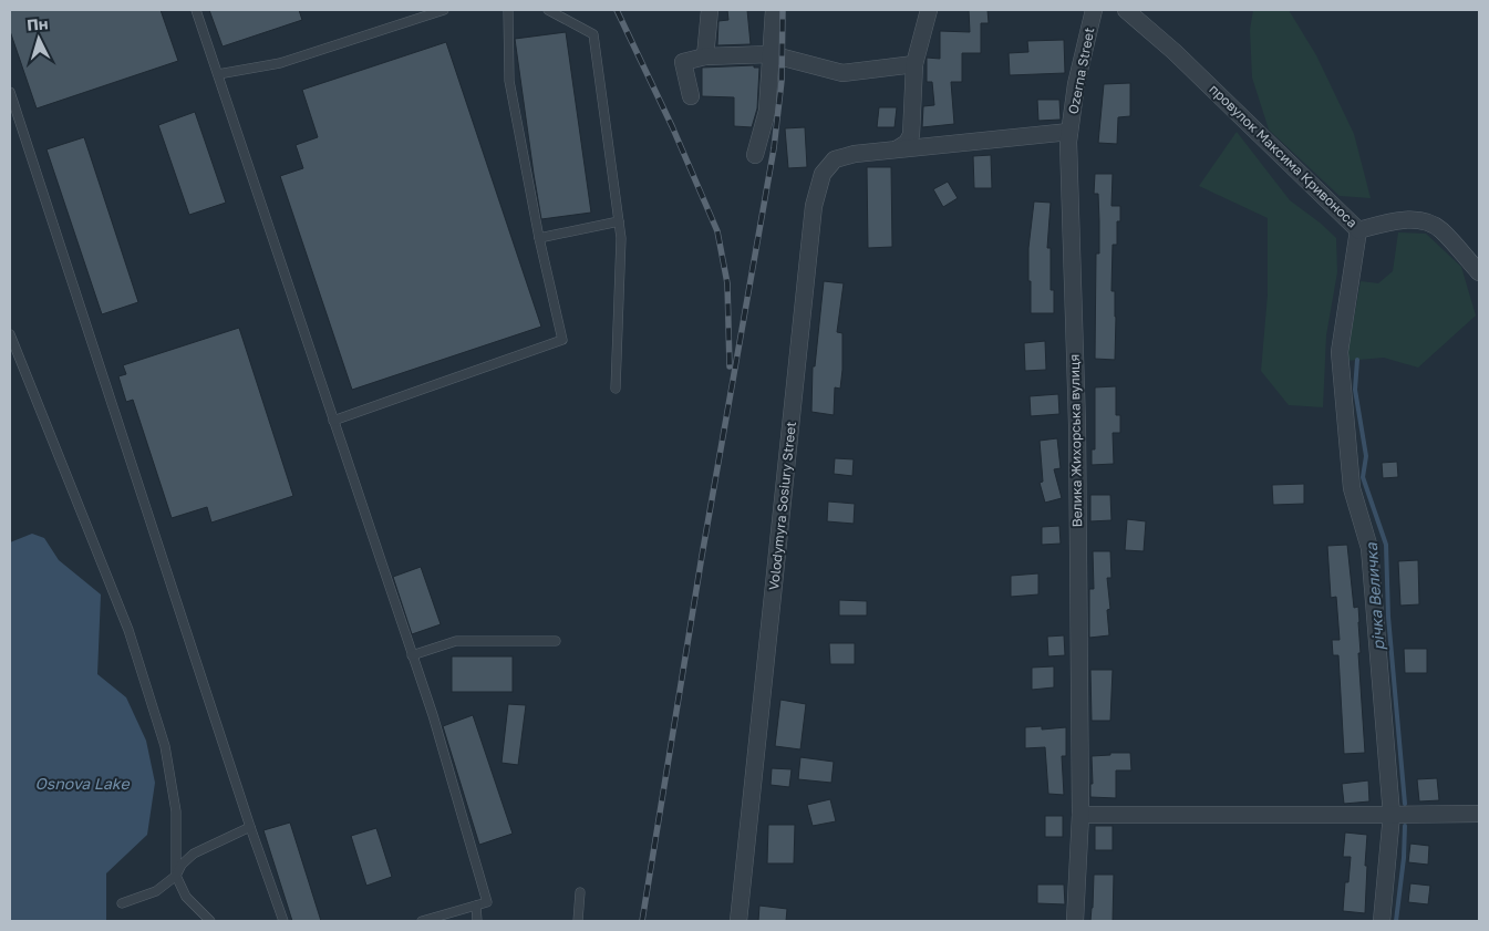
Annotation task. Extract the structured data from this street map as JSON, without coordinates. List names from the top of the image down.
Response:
{
  "streets": {
    "street": [
      "Ozerna Street",
      "провулок Максима Кривоноса",
      "Велика Жихорська вулиця",
      "Volodymyra Sosiury Street"
    ]
  },
  "crossings": [
    ["Ozerna Street", "Велика Жихорська вулиця"]
  ],
  "water": ["річка Величка", "Osnova Lake"],
  "north": "top"
}
